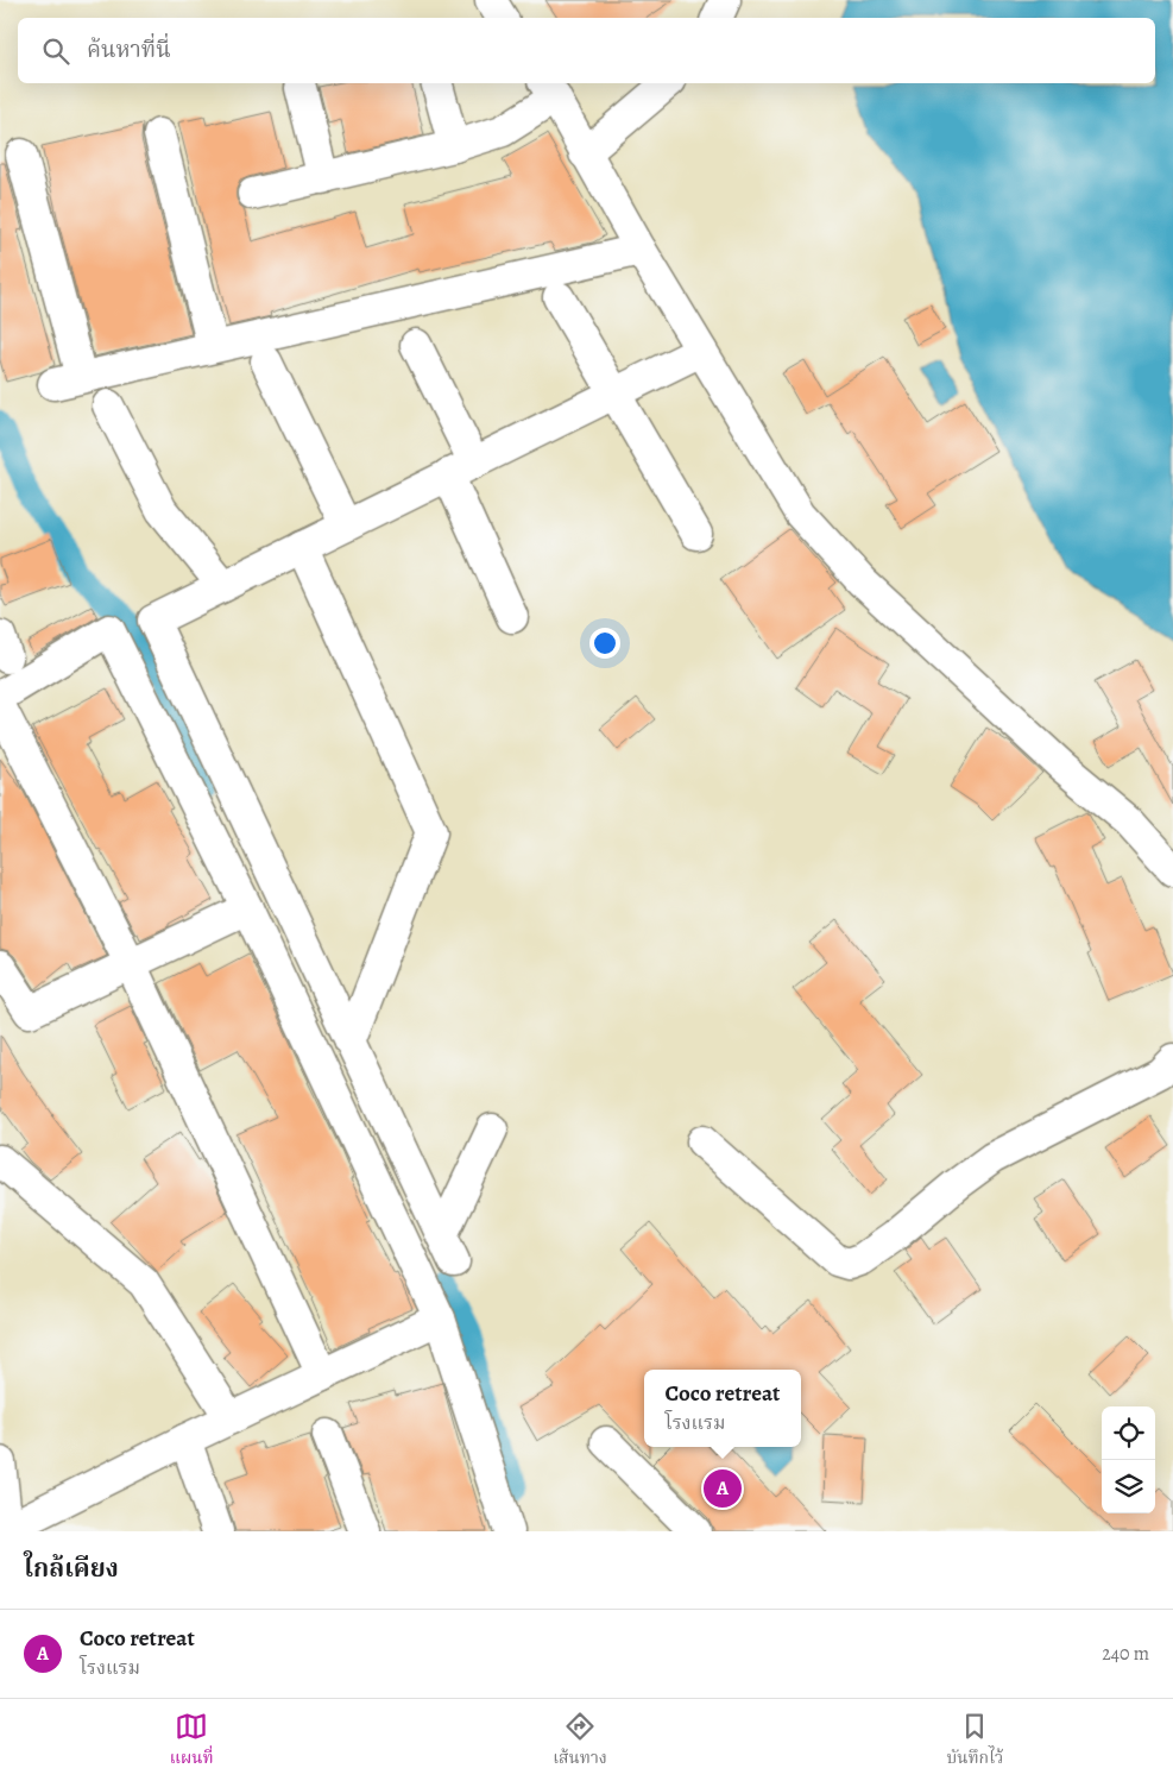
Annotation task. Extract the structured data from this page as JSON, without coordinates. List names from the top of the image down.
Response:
{
  "page": {
    "search": "ค้นหาที่นี่",
    "popup": ["Coco retreat", "โรงแรม"],
    "pins": "A",
    "heading": "ใกล้เคียง",
    "list": [
      {
        "mark": "A",
        "name": "Coco retreat",
        "note": "โรงแรม",
        "value": "240 m"
      }
    ],
    "nav": ["แผนที่", "เส้นทาง", "บันทึกไว้"]
  }
}
